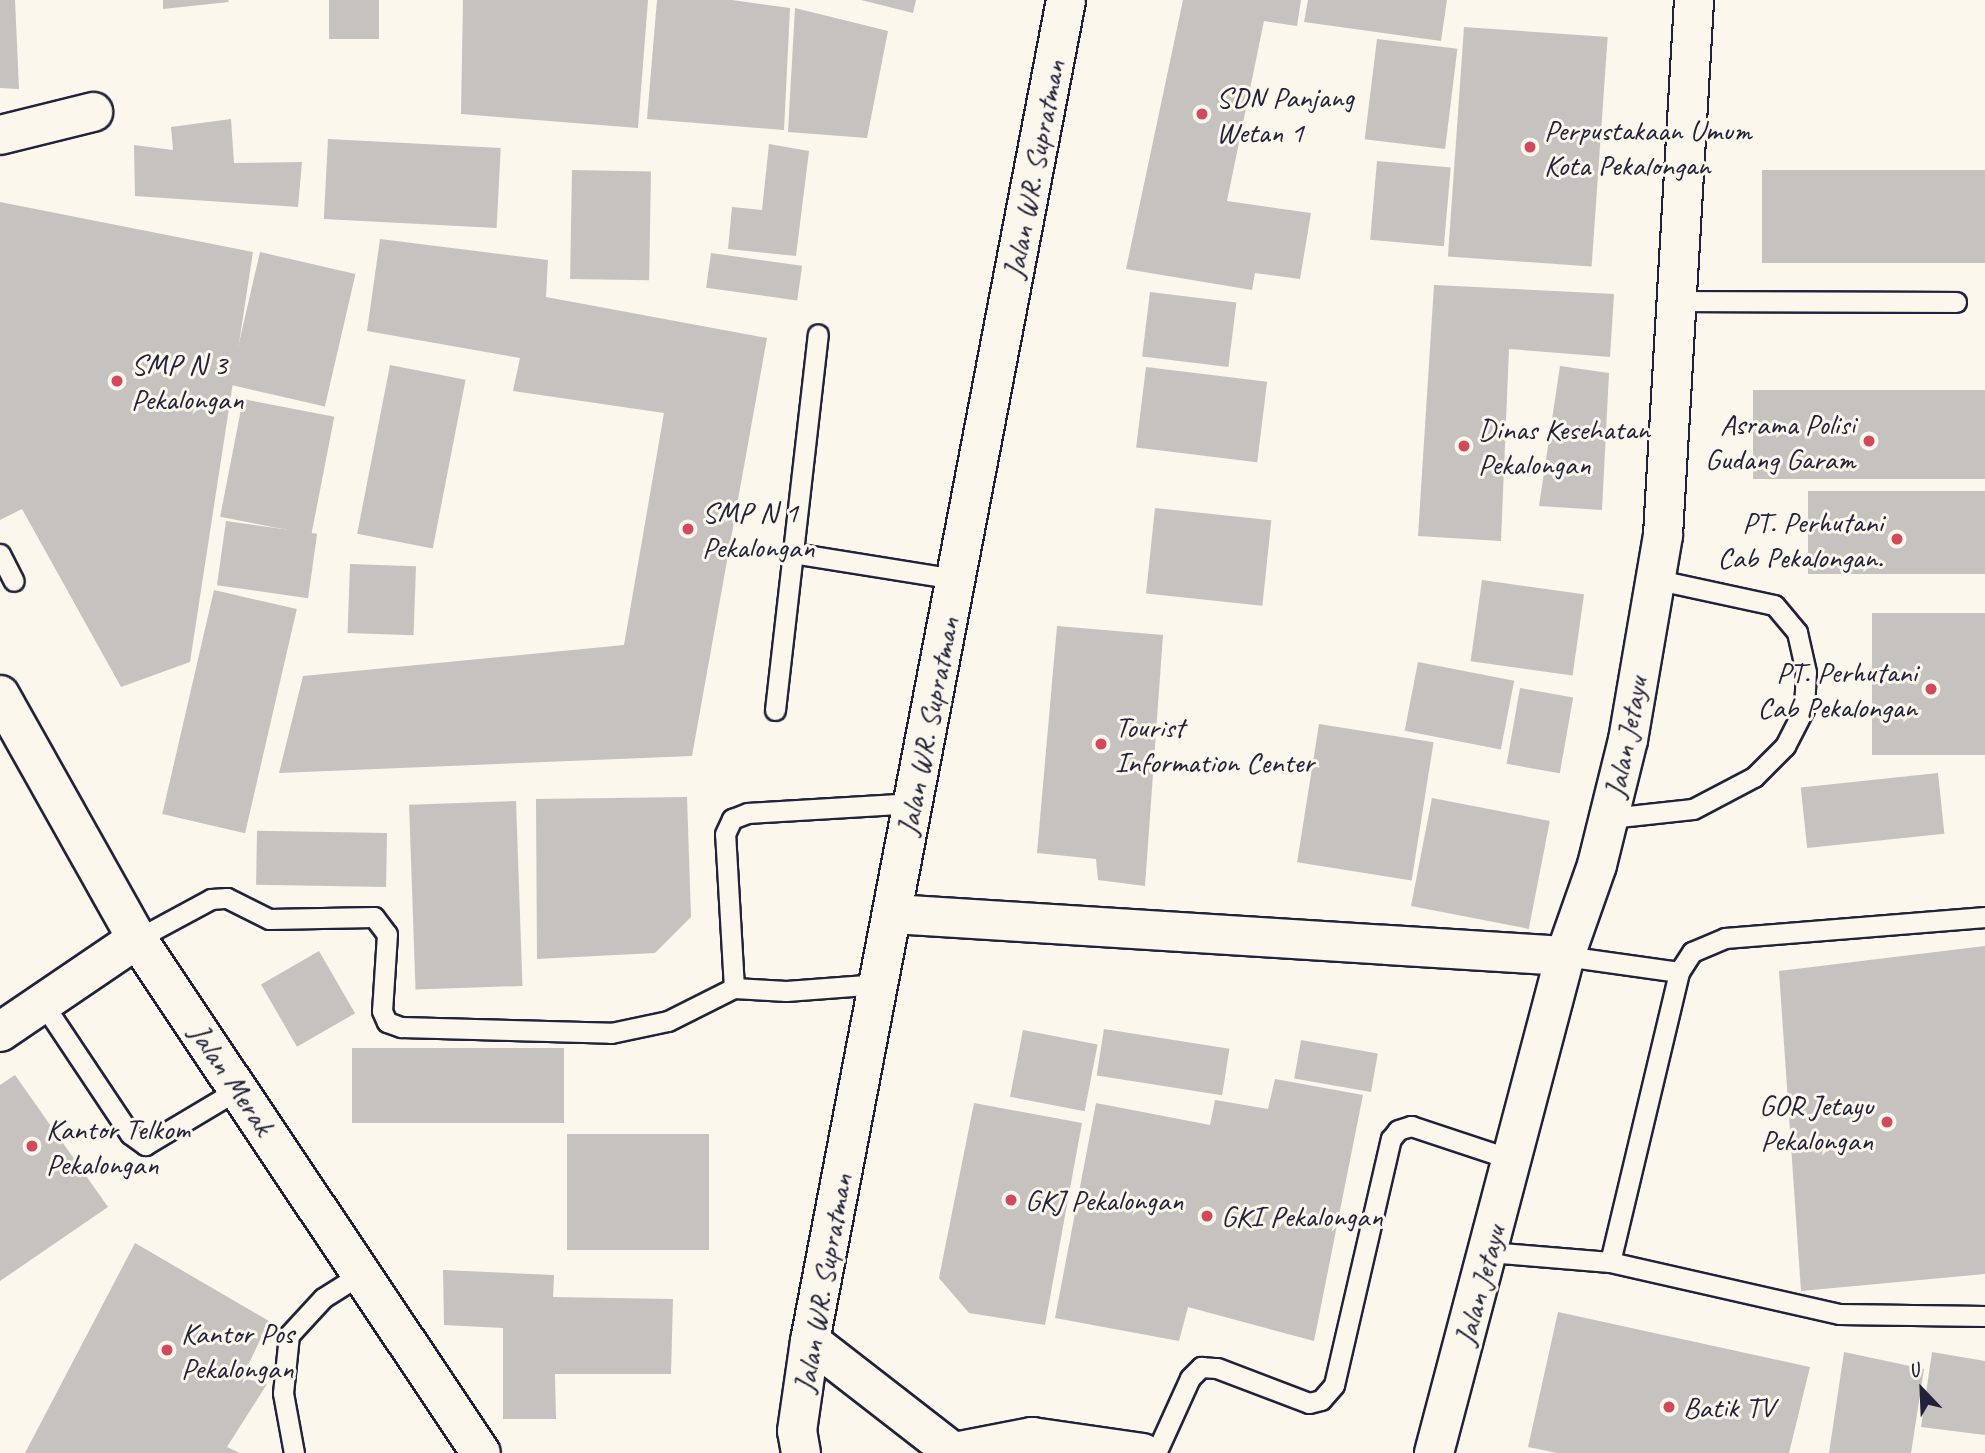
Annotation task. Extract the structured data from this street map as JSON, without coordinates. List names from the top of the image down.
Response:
{
  "streets": {
    "street": ["Jalan WR. Supratman", "Jalan Jetayu", "Jalan Merak"]
  },
  "places": [
    "SDN Panjang Wetan 1",
    "Perpustakaan Umum Kota Pekalongan",
    "SMP N 3 Pekalongan",
    "Asrama Polisi Gudang Garam",
    "Dinas Kesehatan Pekalongan",
    "SMP N 1 Pekalongan",
    "PT. Perhutani Cab Pekalongan.",
    "PT. Perhutani Cab Pekalongan",
    "Tourist Information Center",
    "GOR Jetayu Pekalongan",
    "Kantor Telkom Pekalongan",
    "GKJ Pekalongan",
    "GKI Pekalongan",
    "Kantor Pos Pekalongan",
    "Batik TV"
  ],
  "north": "top left"
}
